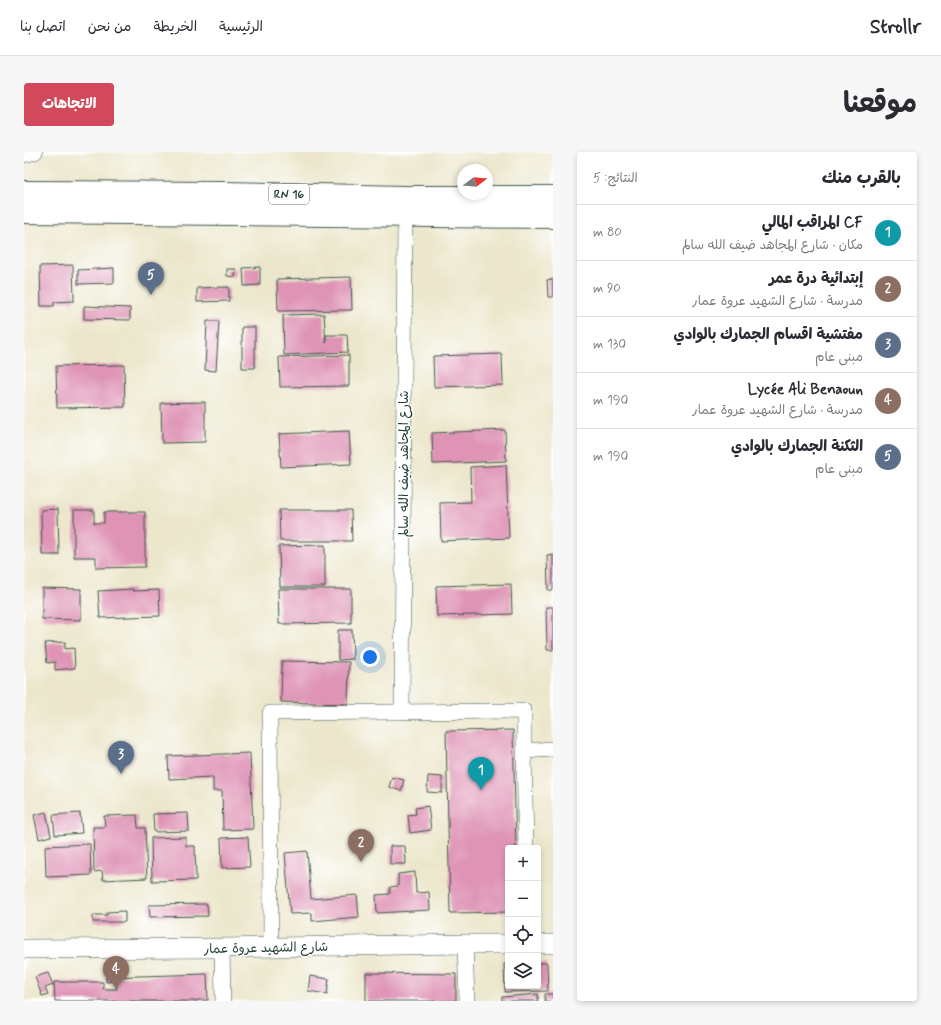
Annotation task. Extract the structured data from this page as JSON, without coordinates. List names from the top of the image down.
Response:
{
  "streets": {
    "main road": ["RN 16"],
    "street": ["شارع المجاهد ضيف الله سالم", "شارع الشهيد عروة عمار"]
  },
  "crossings": [
    ["RN 16", "شارع المجاهد ضيف الله سالم"]
  ],
  "north": "right",
  "page": {
    "header": "Strollr",
    "nav": [
      "الرئيسية",
      "الخريطة",
      "من نحن",
      "اتصل بنا"
    ],
    "title": "موقعنا",
    "buttons": "الاتجاهات",
    "heading": ["بالقرب منك", "النتائج: 5"],
    "list": [
      {
        "mark": "1",
        "name": "CF المراقب المالي",
        "note": "مكان · شارع المجاهد ضيف الله سالم",
        "value": "80 m"
      },
      {
        "mark": "2",
        "name": "إبتدائية درة عمر",
        "note": "مدرسة · شارع الشهيد عروة عمار",
        "value": "90 m"
      },
      {
        "mark": "3",
        "name": "مفتشية اقسام الجمارك بالوادي",
        "note": "مبنى عام",
        "value": "130 m"
      },
      {
        "mark": "4",
        "name": "Lycée Ali Benaoun",
        "note": "مدرسة · شارع الشهيد عروة عمار",
        "value": "190 m"
      },
      {
        "mark": "5",
        "name": "الثكنة الجمارك بالوادي",
        "note": "مبنى عام",
        "value": "190 m"
      }
    ],
    "pins": [
      "5",
      "3",
      "1",
      "2",
      "4"
    ],
    "map_buttons": ["+", "−"]
  }
}
